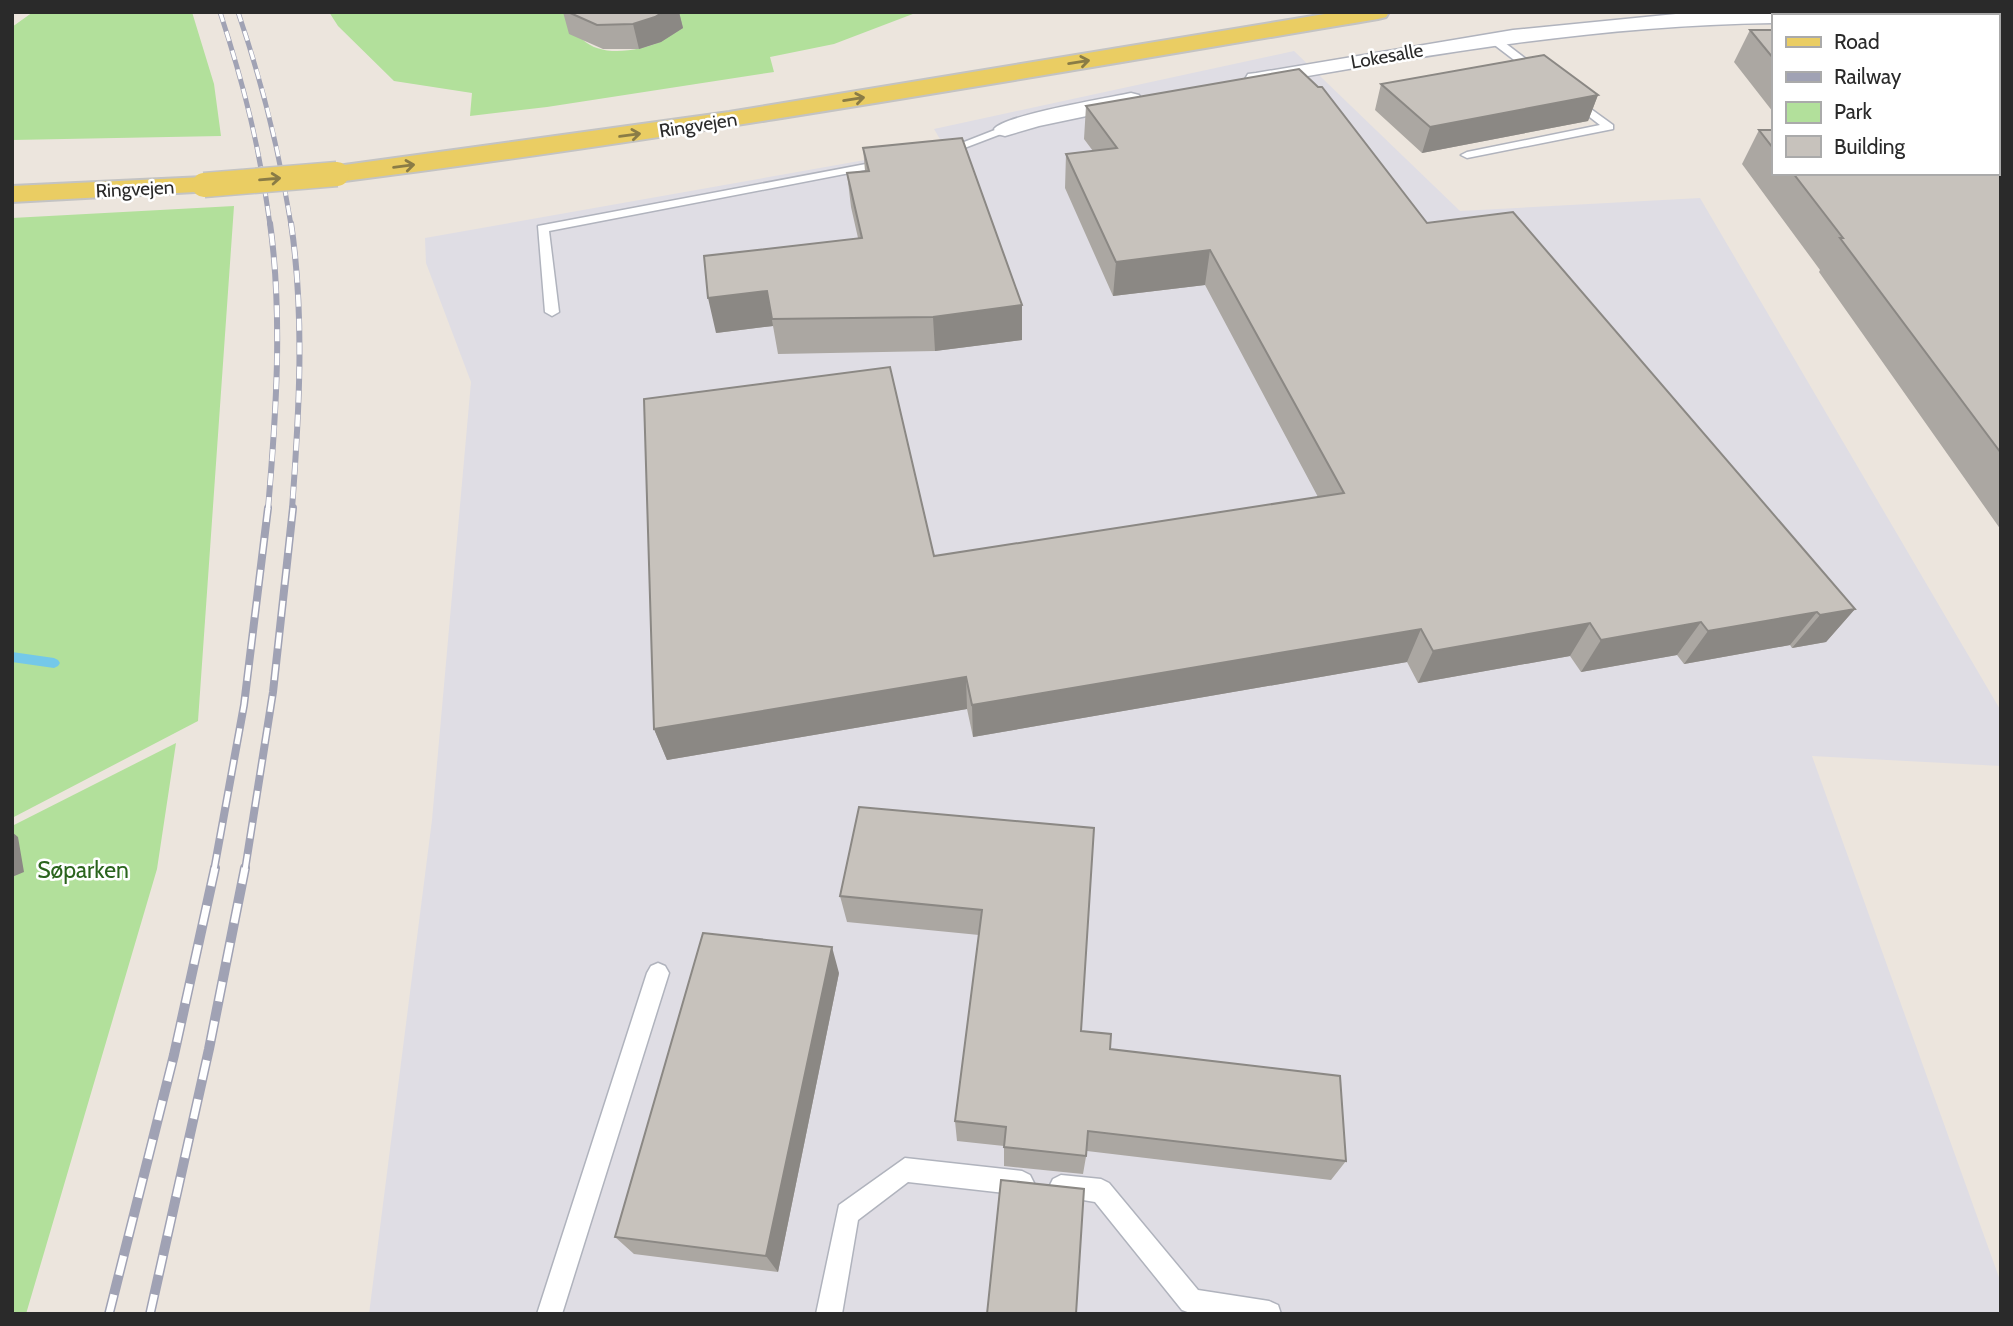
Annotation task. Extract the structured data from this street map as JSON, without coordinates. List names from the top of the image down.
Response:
{
  "streets": {
    "main road": ["Ringvejen"],
    "street": ["Lokesalle"]
  },
  "one_way": ["Ringvejen"],
  "parks": ["Søparken"],
  "legend": [
    "Road",
    "Railway",
    "Park",
    "Building"
  ]
}
